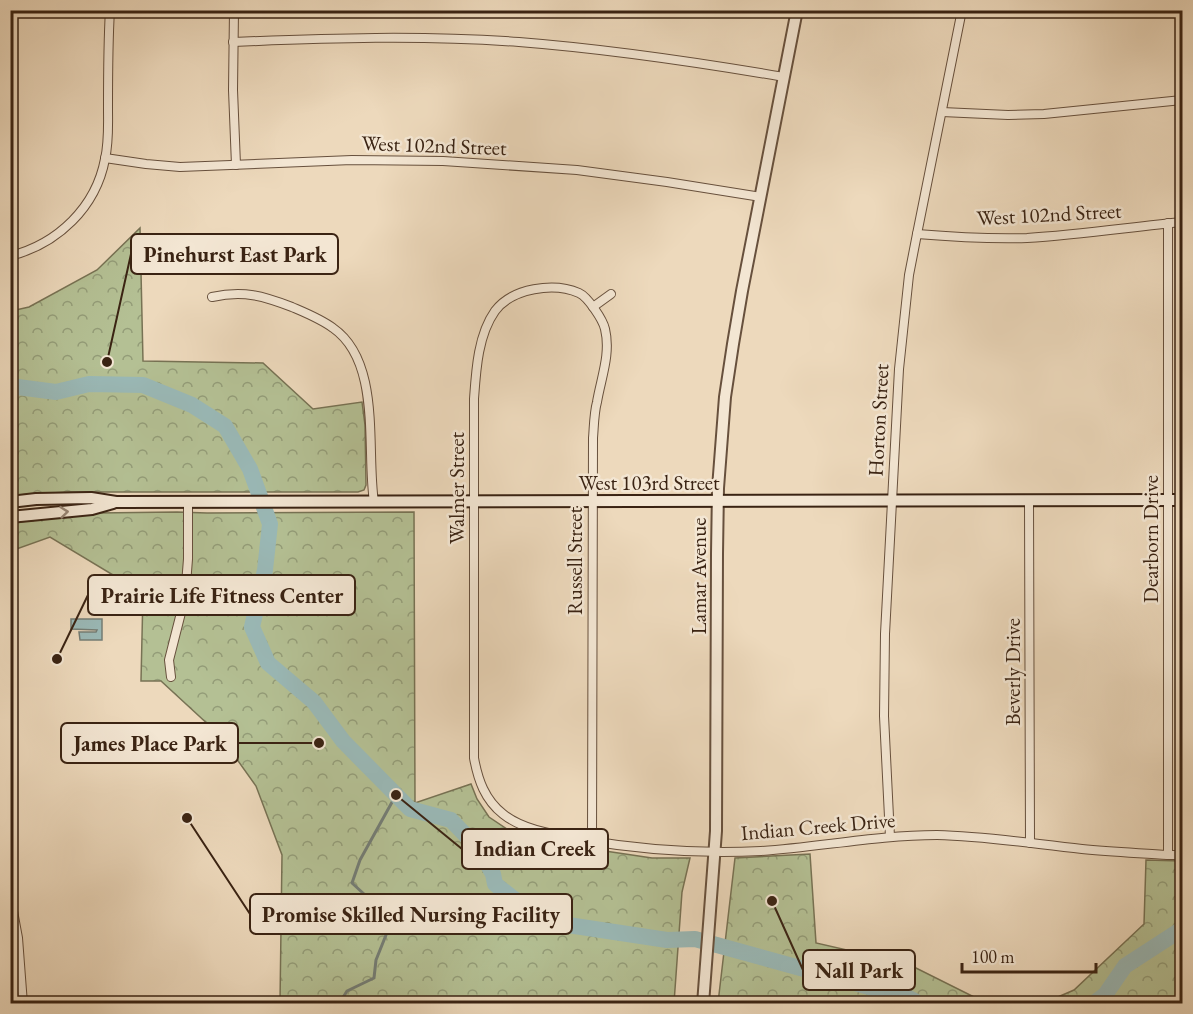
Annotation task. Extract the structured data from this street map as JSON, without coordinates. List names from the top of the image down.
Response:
{
  "streets": {
    "main road": ["West 103rd Street", "Lamar Avenue"],
    "street": [
      "West 102nd Street",
      "Horton Street",
      "Walmer Street",
      "Dearborn Drive",
      "Russell Street",
      "Beverly Drive",
      "Indian Creek Drive"
    ]
  },
  "crossings": [
    ["West 102nd Street", "Horton Street"],
    ["West 102nd Street", "Dearborn Drive"],
    ["West 102nd Street", "Lamar Avenue"],
    ["Horton Street", "West 103rd Street"],
    ["Horton Street", "Indian Creek Drive"],
    ["West 103rd Street", "Walmer Street"],
    ["West 103rd Street", "Dearborn Drive"],
    ["West 103rd Street", "Russell Street"],
    ["West 103rd Street", "Lamar Avenue"],
    ["West 103rd Street", "Beverly Drive"],
    ["Walmer Street", "Russell Street"],
    ["Walmer Street", "Indian Creek Drive"],
    ["Dearborn Drive", "Indian Creek Drive"],
    ["Russell Street", "Indian Creek Drive"],
    ["Lamar Avenue", "Indian Creek Drive"],
    ["Beverly Drive", "Indian Creek Drive"]
  ],
  "places": [
    "Pinehurst East Park",
    "Prairie Life Fitness Center",
    "James Place Park",
    "Indian Creek",
    "Promise Skilled Nursing Facility",
    "Nall Park"
  ],
  "scale_bar": "100 m"
}
